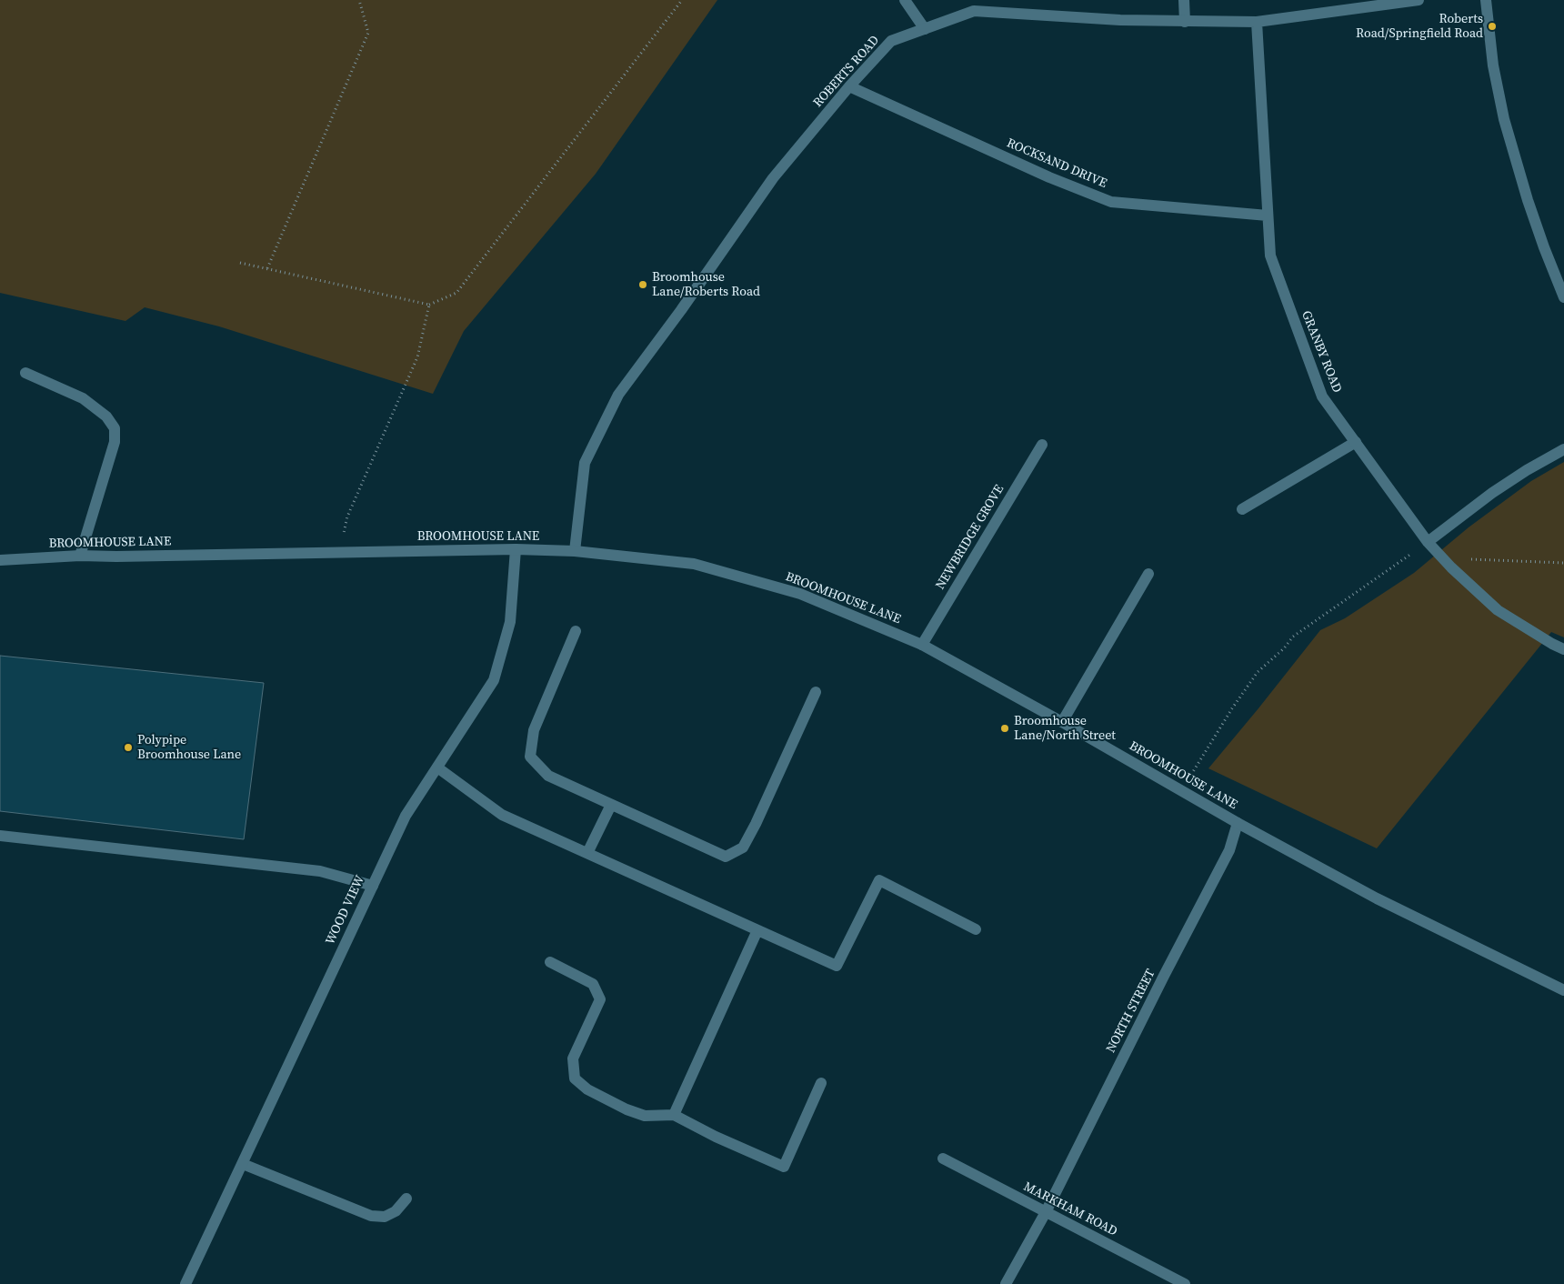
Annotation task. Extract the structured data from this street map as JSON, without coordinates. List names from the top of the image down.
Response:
{
  "streets": {
    "street": [
      "ROBERTS ROAD",
      "ROCKSAND DRIVE",
      "GRANBY ROAD",
      "BROOMHOUSE LANE",
      "NEWBRIDGE GROVE",
      "WOOD VIEW",
      "NORTH STREET",
      "MARKHAM ROAD"
    ]
  },
  "crossings": [
    ["ROBERTS ROAD", "ROCKSAND DRIVE"],
    ["ROBERTS ROAD", "GRANBY ROAD"],
    ["ROBERTS ROAD", "BROOMHOUSE LANE"],
    ["ROCKSAND DRIVE", "GRANBY ROAD"],
    ["BROOMHOUSE LANE", "NEWBRIDGE GROVE"],
    ["BROOMHOUSE LANE", "WOOD VIEW"],
    ["BROOMHOUSE LANE", "NORTH STREET"],
    ["NORTH STREET", "MARKHAM ROAD"]
  ],
  "places": [
    "Roberts Road/Springfield Road",
    "Broomhouse Lane/Roberts Road",
    "Broomhouse Lane/North Street",
    "Polypipe Broomhouse Lane"
  ]
}
